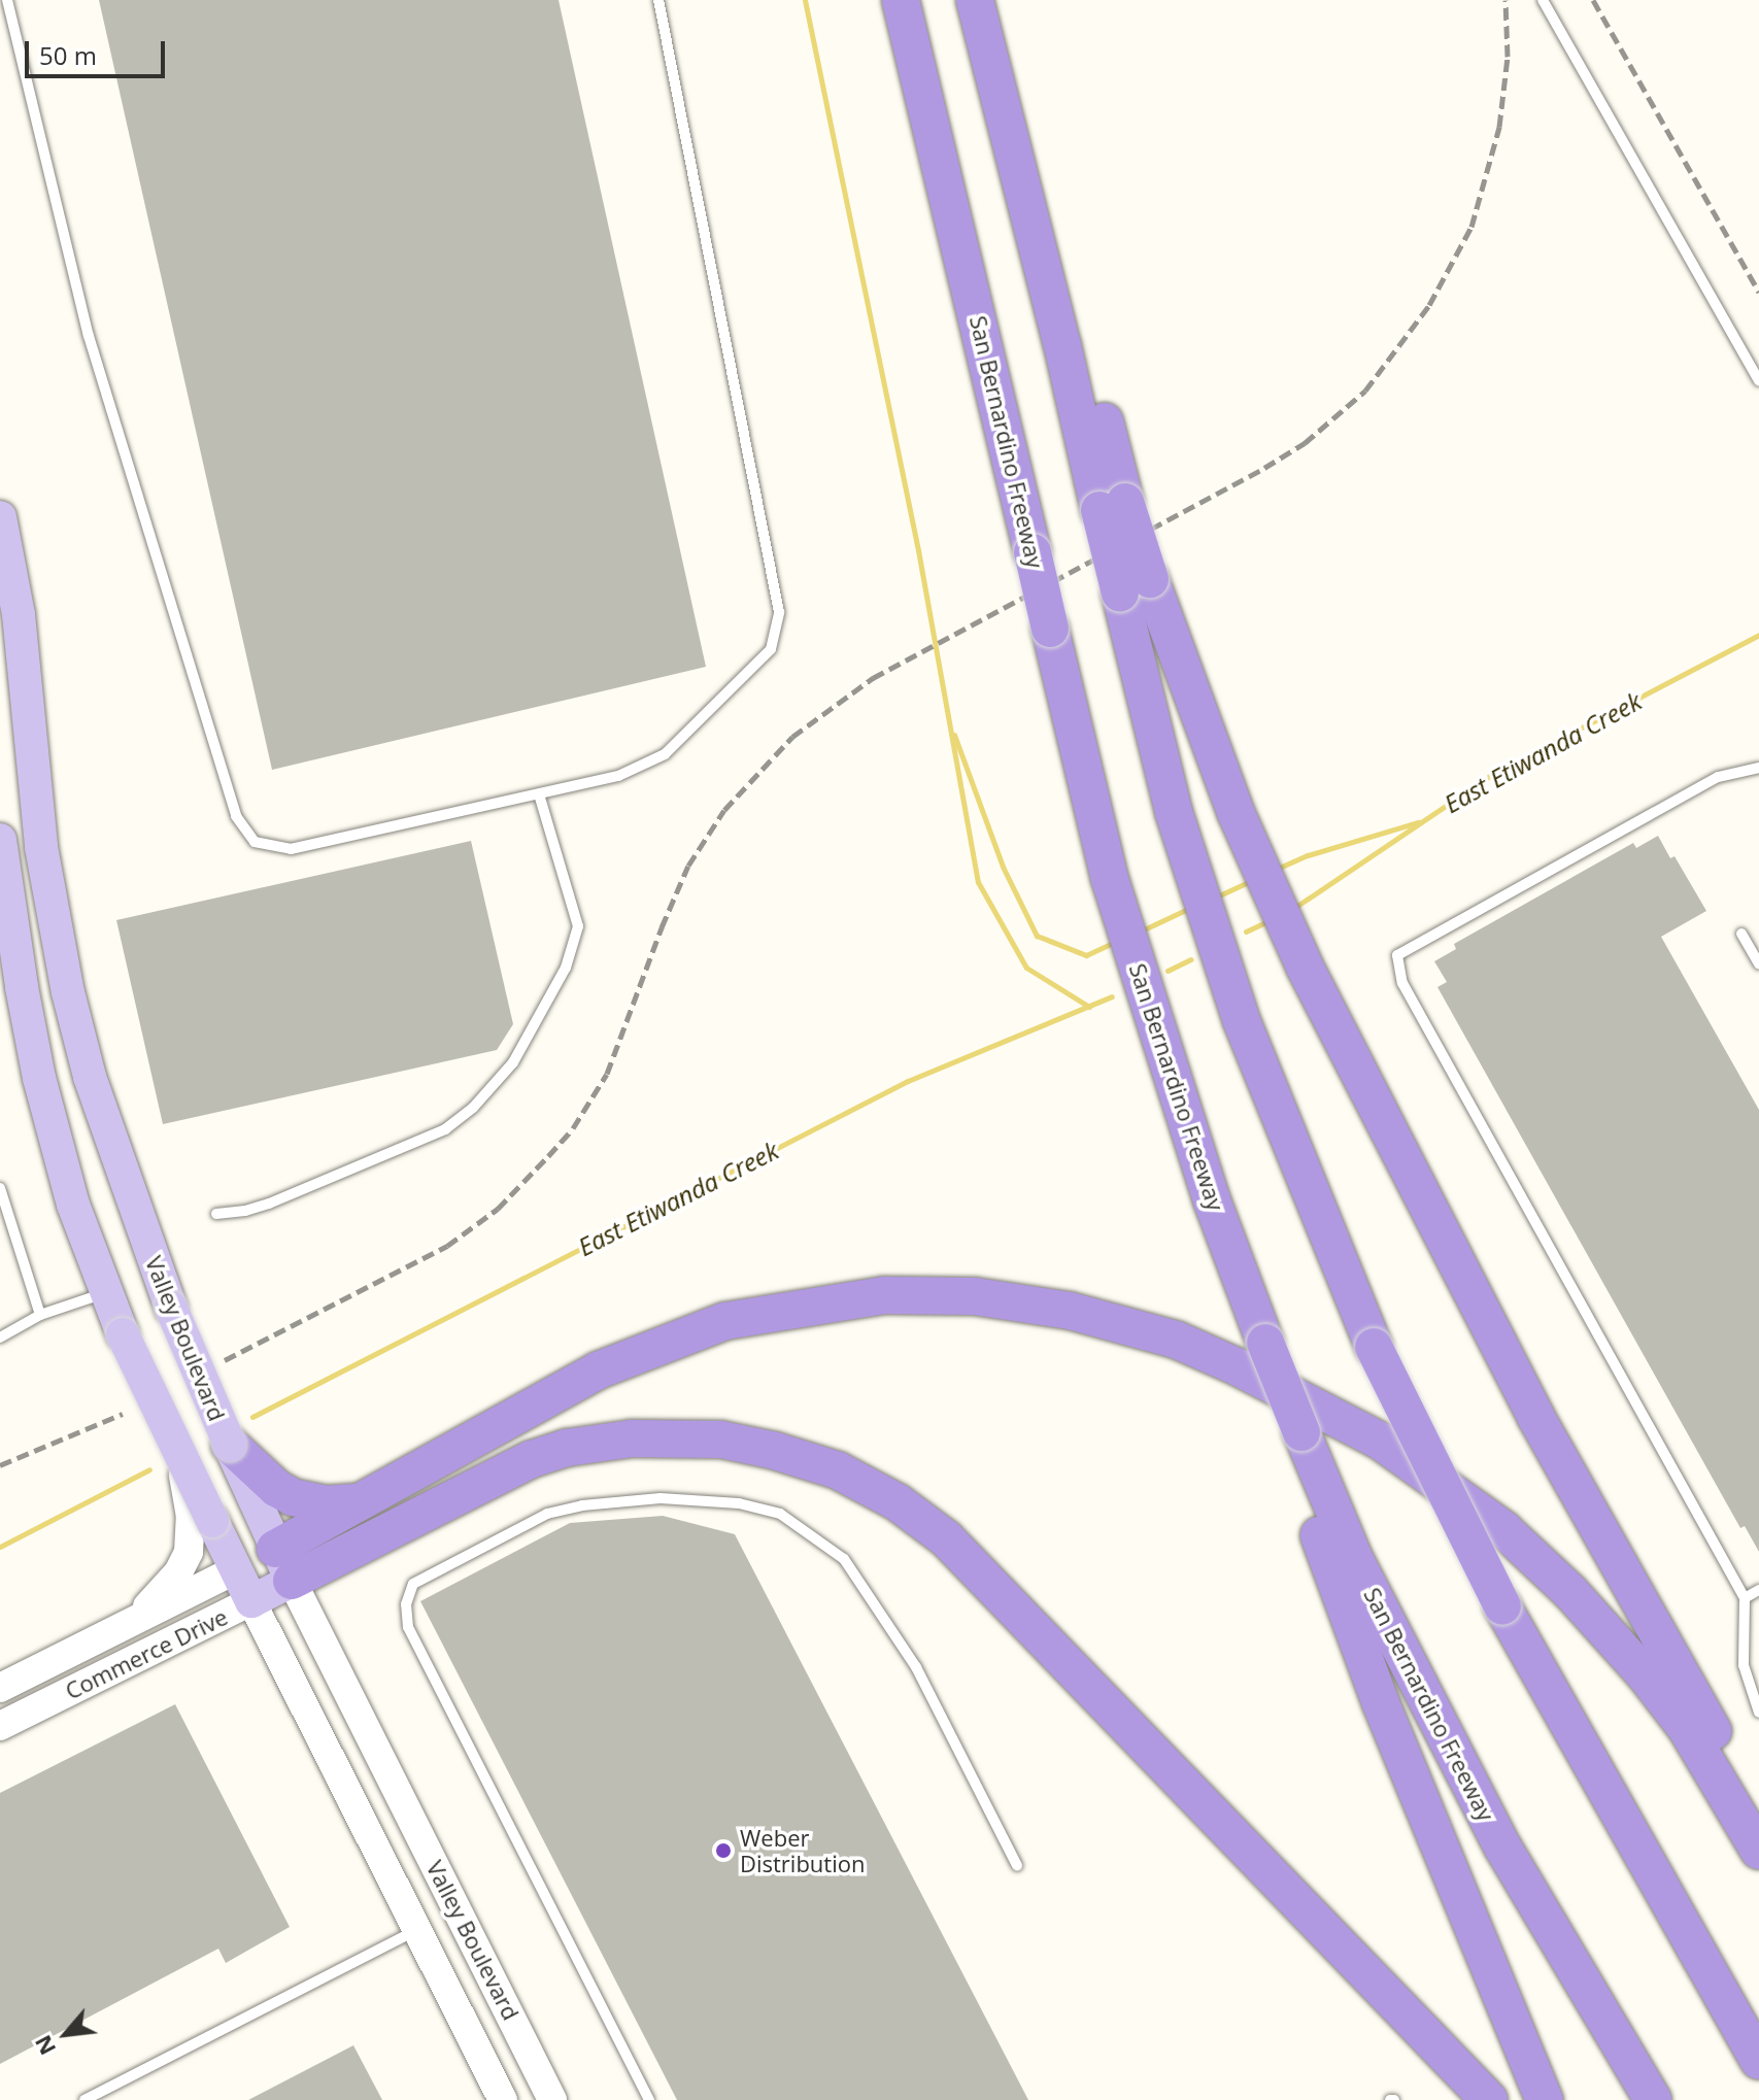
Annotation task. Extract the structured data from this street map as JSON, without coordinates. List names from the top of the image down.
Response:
{
  "streets": {
    "highway": ["San Bernardino Freeway"],
    "main road": ["Valley Boulevard", "Commerce Drive"]
  },
  "crossings": [
    ["Valley Boulevard", "Commerce Drive"]
  ],
  "water": ["East Etiwanda Creek"],
  "places": ["Weber Distribution"],
  "scale_bar": "50 m",
  "north": "bottom left"
}
